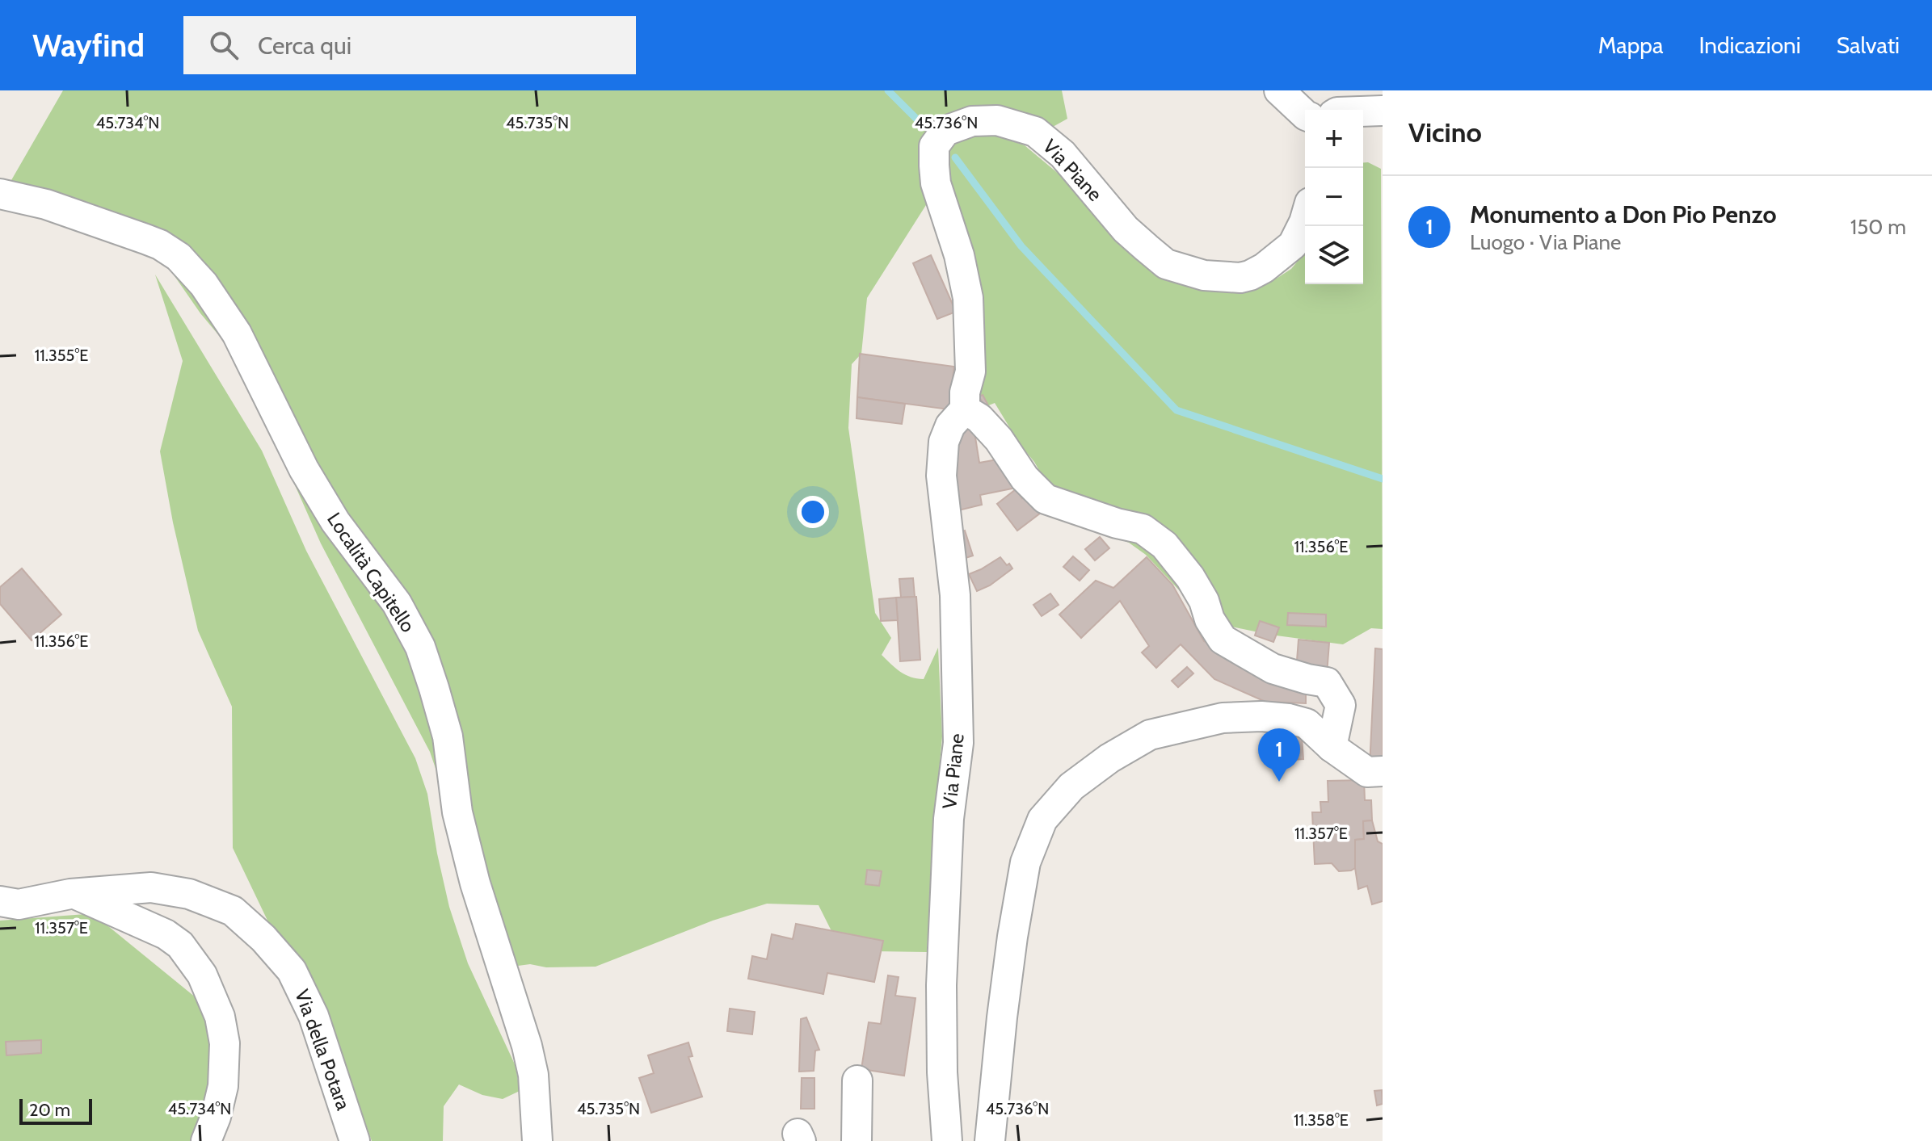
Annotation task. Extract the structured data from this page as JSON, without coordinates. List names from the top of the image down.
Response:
{
  "streets": {
    "street": ["Via Piane", "Località Capitello", "Via della Potara"]
  },
  "scale_bar": "20 m",
  "page": {
    "header": "Wayfind",
    "search": "Cerca qui",
    "nav": ["Mappa", "Indicazioni", "Salvati"],
    "heading": "Vicino",
    "map_buttons": ["+", "−"],
    "list": [
      {
        "mark": "1",
        "name": "Monumento a Don Pio Penzo",
        "note": "Luogo · Via Piane",
        "value": "150 m"
      }
    ],
    "pins": "1",
    "scale": "20 m"
  },
  "coordinates": [
    "45.734°N",
    "45.735°N",
    "45.736°N",
    "11.355°E",
    "11.356°E",
    "11.357°E",
    "11.358°E"
  ]
}
